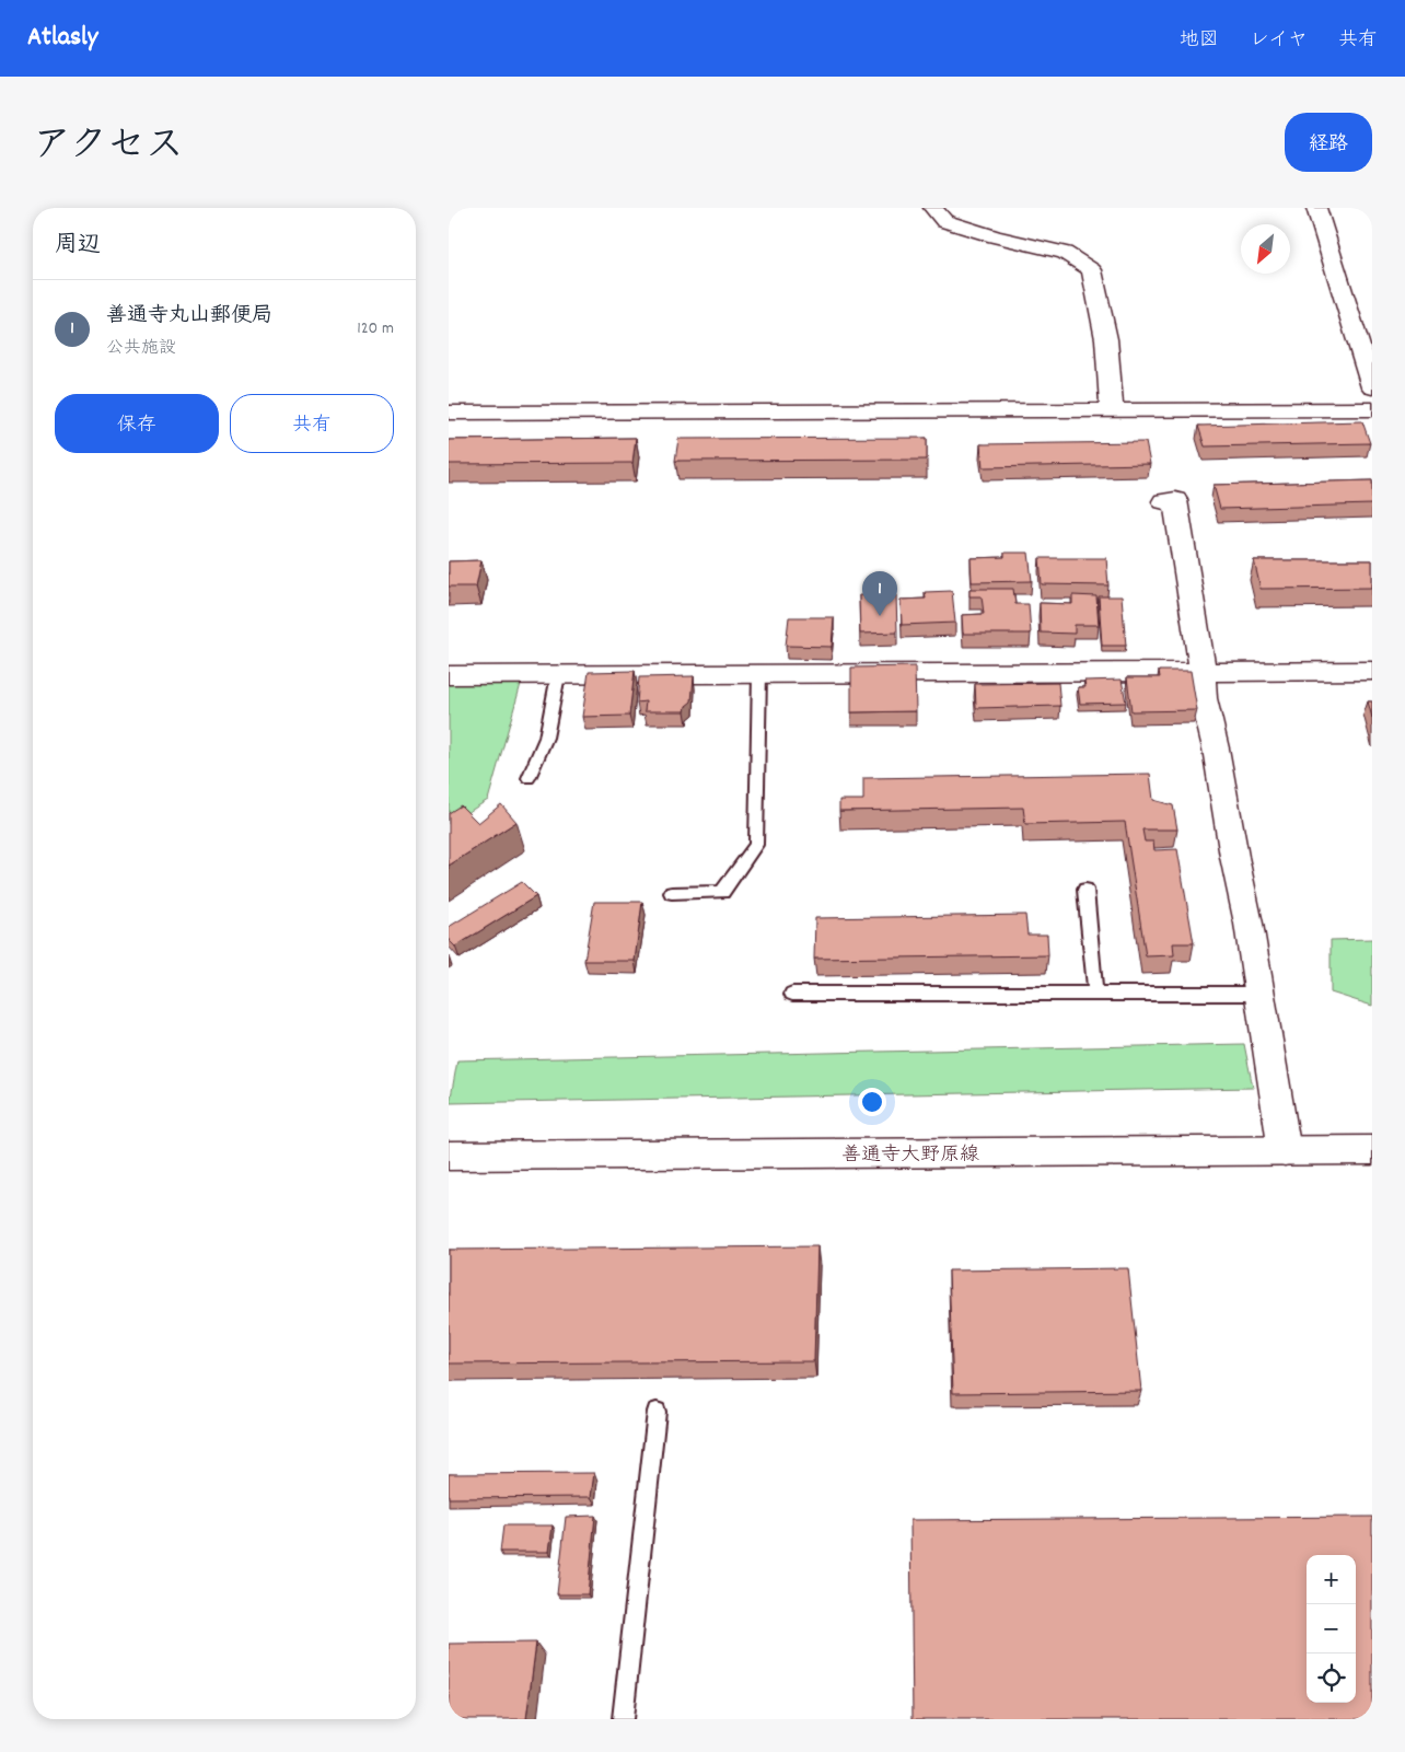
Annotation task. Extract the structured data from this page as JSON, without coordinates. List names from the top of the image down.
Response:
{
  "streets": {
    "street": ["善通寺大野原線"]
  },
  "north": "bottom left",
  "page": {
    "header": "Atlasly",
    "nav": ["地図", "レイヤ", "共有"],
    "title": "アクセス",
    "buttons": [
      "経路",
      ["保存", "共有"]
    ],
    "heading": "周辺",
    "list": [
      {
        "mark": "1",
        "name": "善通寺丸山郵便局",
        "note": "公共施設",
        "value": "120 m"
      }
    ],
    "pins": "1",
    "map_buttons": ["+", "−"]
  }
}
